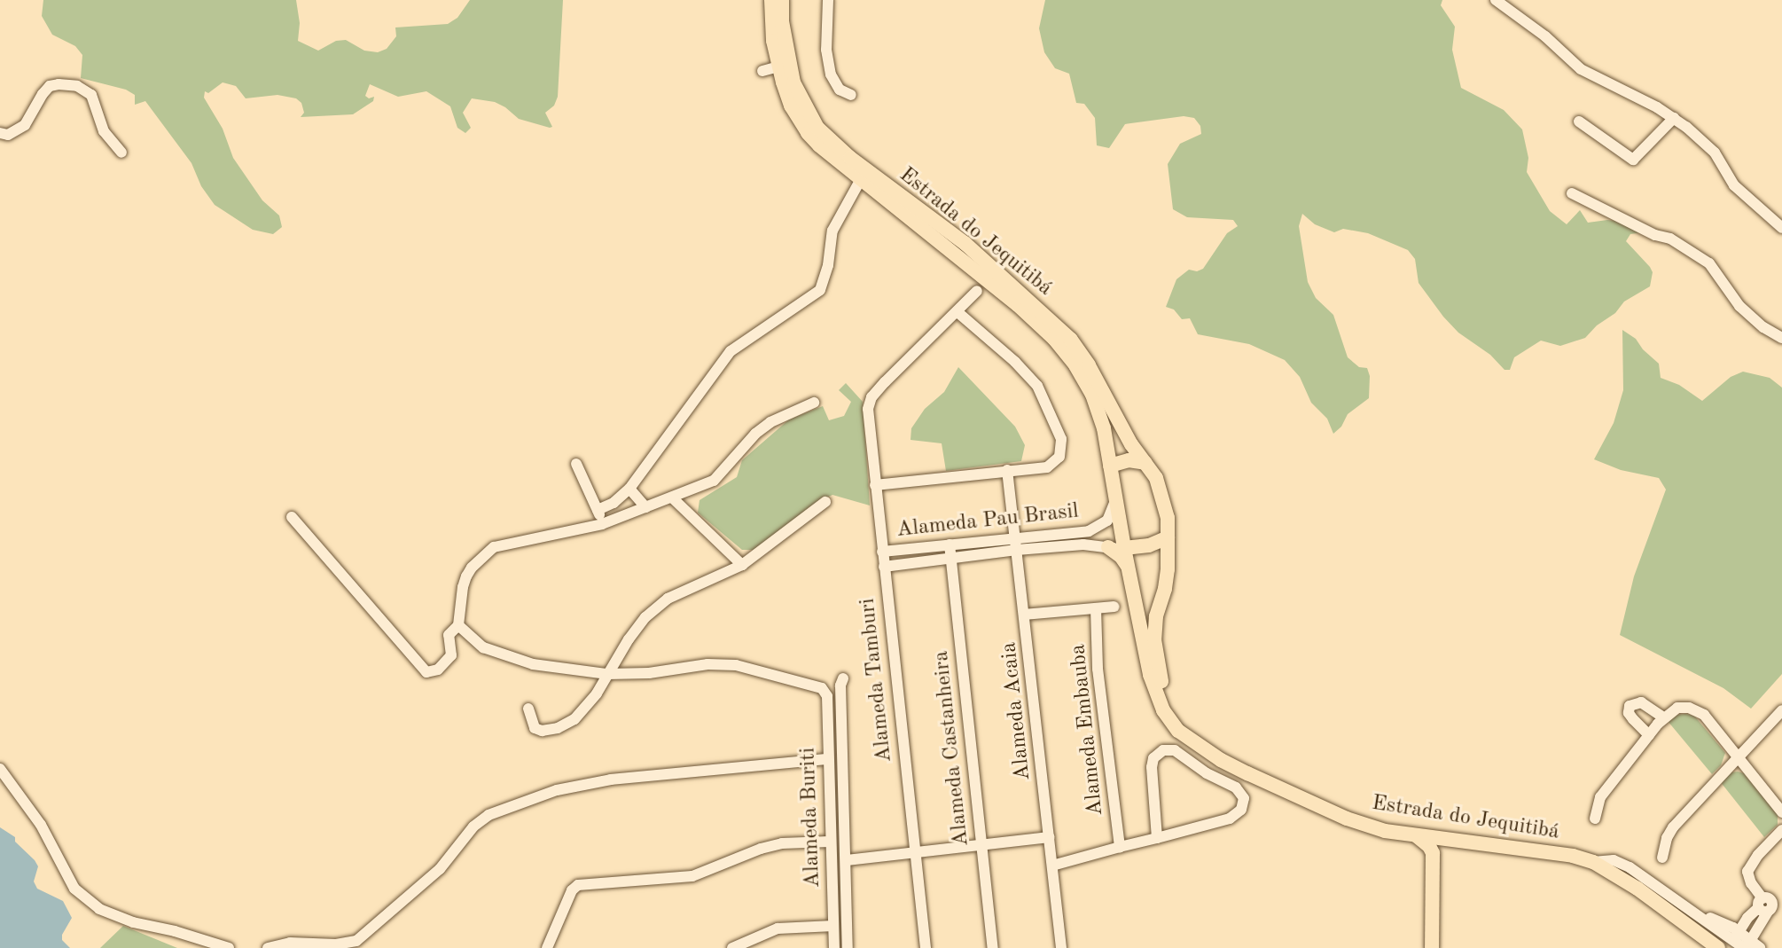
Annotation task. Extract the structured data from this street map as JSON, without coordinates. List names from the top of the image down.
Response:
{
  "streets": {
    "main road": ["Estrada do Jequitibá"],
    "street": [
      "Alameda Pau Brasil",
      "Alameda Tamburi",
      "Alameda Acaia",
      "Alameda Embauba",
      "Alameda Castanheira",
      "Alameda Buriti"
    ]
  },
  "crossings": [
    ["Estrada do Jequitibá", "Alameda Pau Brasil"],
    ["Alameda Pau Brasil", "Alameda Tamburi"],
    ["Alameda Pau Brasil", "Alameda Acaia"],
    ["Alameda Pau Brasil", "Alameda Castanheira"]
  ]
}
